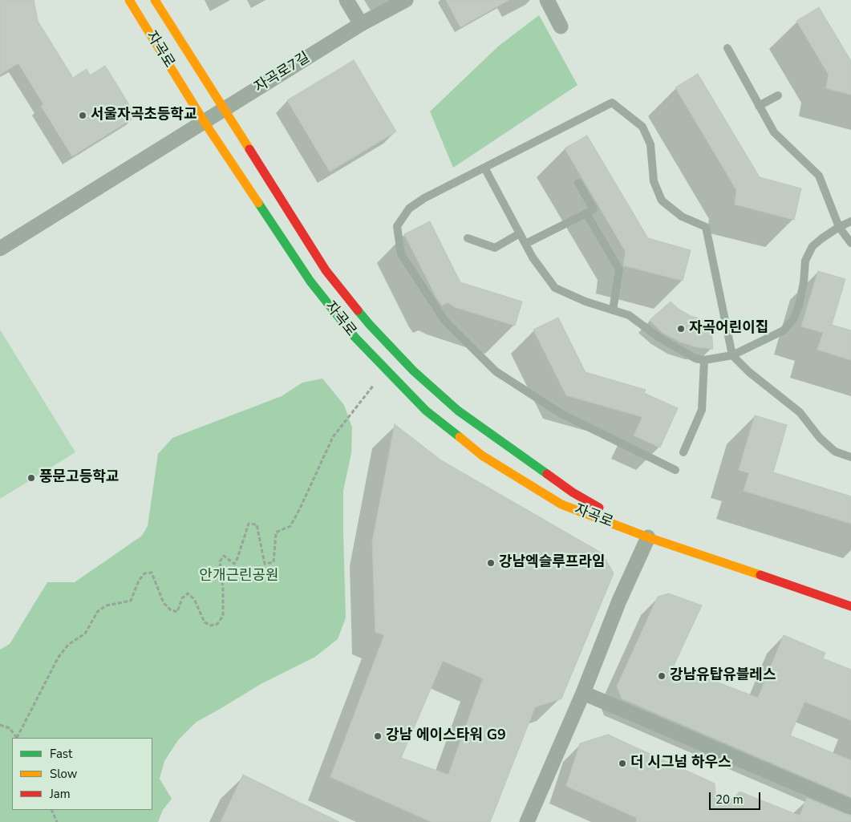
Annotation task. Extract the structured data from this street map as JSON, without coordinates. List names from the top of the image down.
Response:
{
  "streets": {
    "main road": ["자곡로"],
    "street": ["자곡로7길"]
  },
  "crossings": [
    ["자곡로", "자곡로7길"]
  ],
  "parks": ["안개근린공원"],
  "places": [
    "서울자곡초등학교",
    "자곡어린이집",
    "풍문고등학교",
    "강남엑슬루프라임",
    "강남유탑유블레스",
    "강남 에이스타워 G9",
    "더 시그넘 하우스"
  ],
  "legend": ["Fast", "Slow", "Jam"],
  "scale_bar": "20 m"
}
